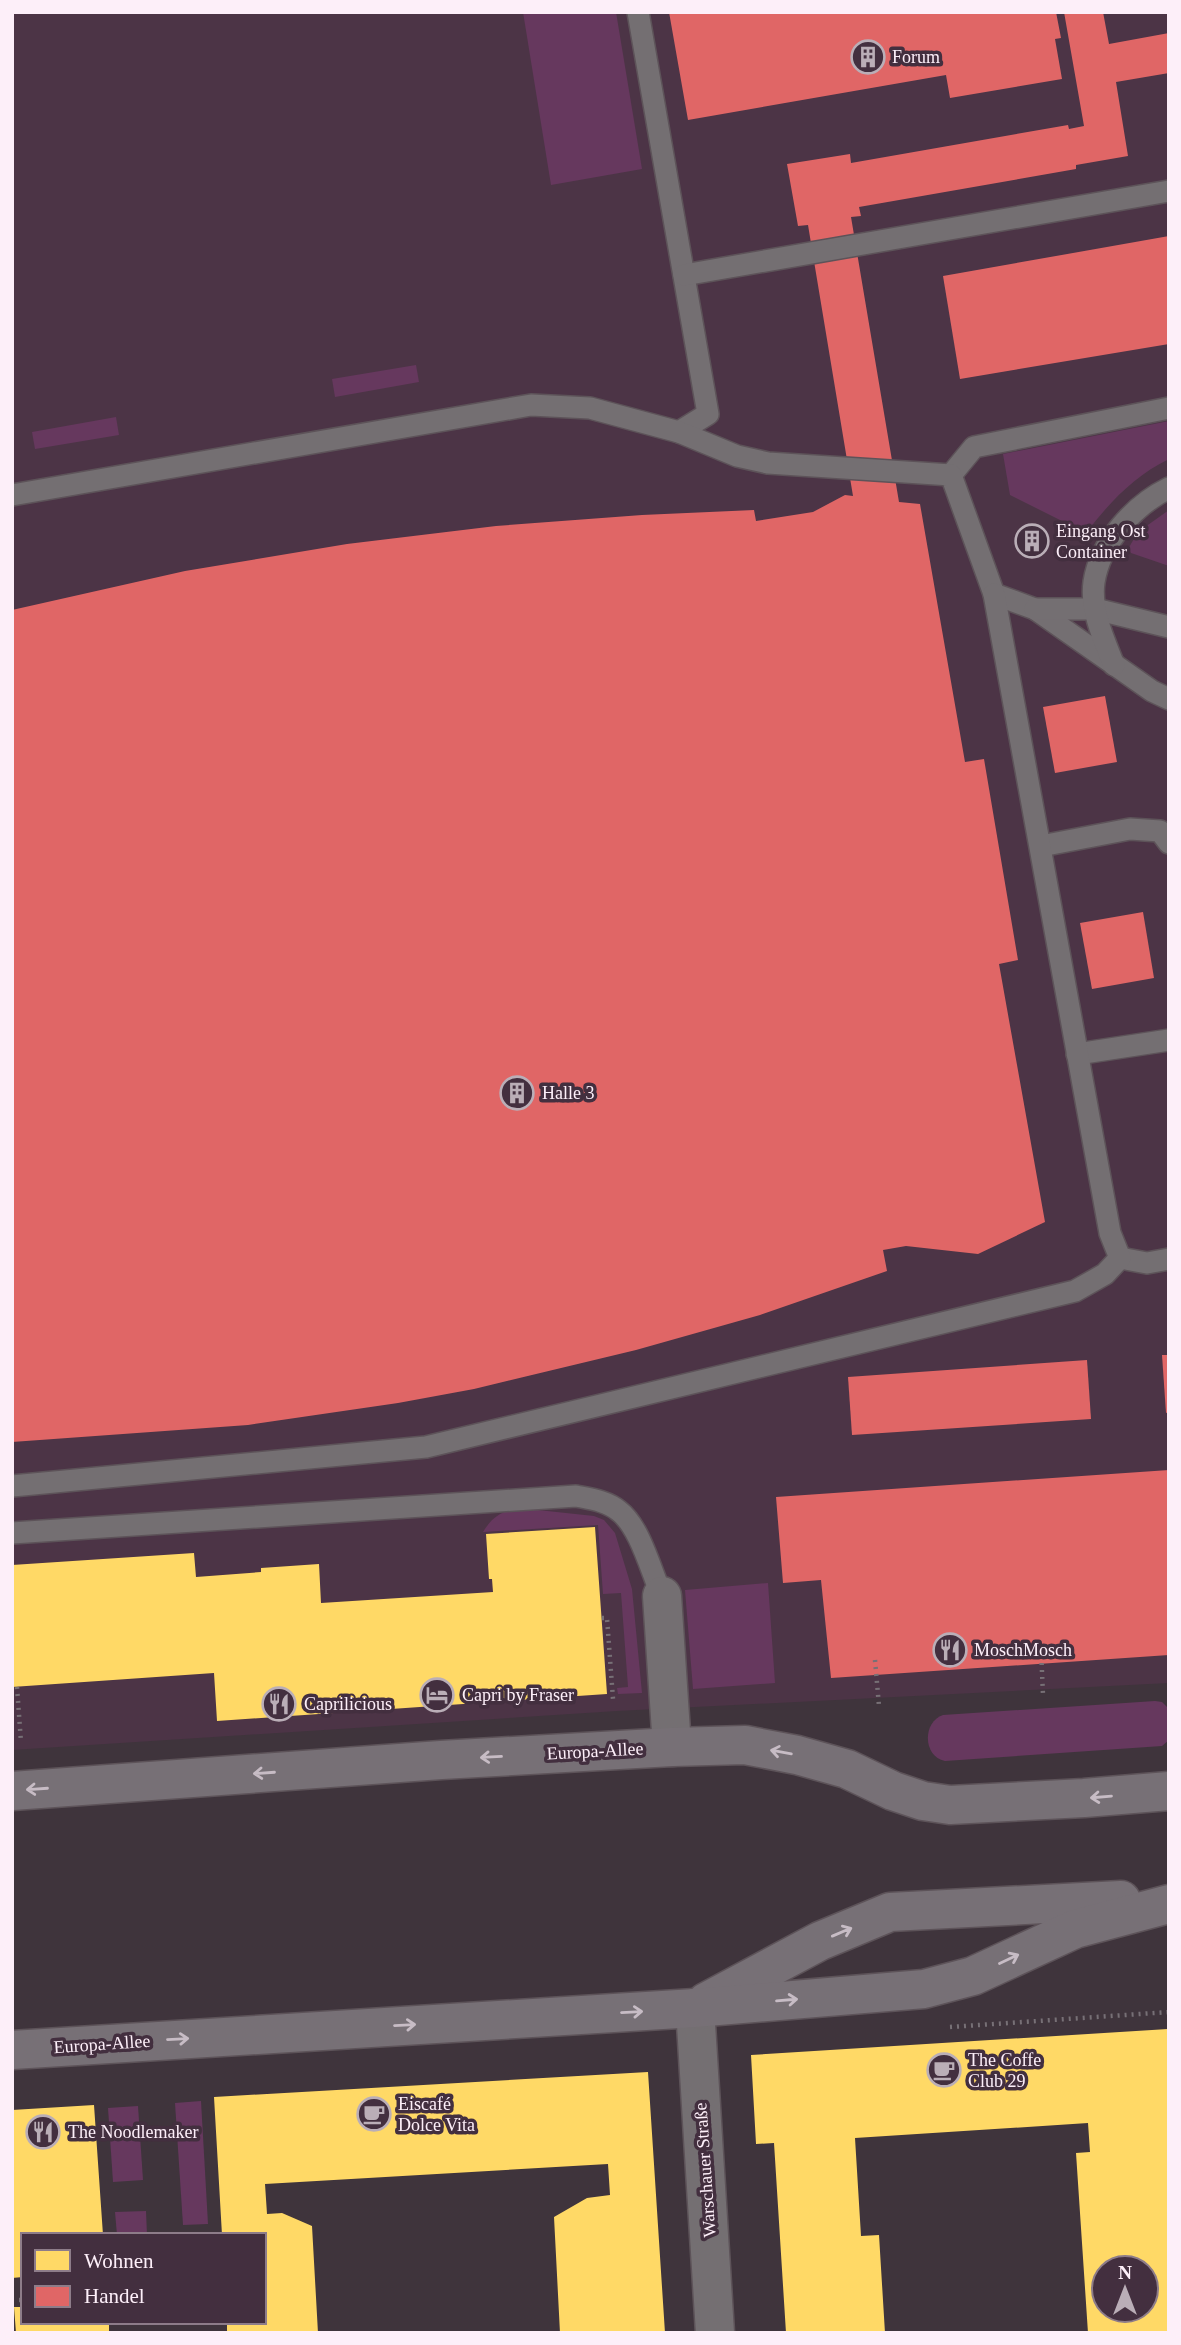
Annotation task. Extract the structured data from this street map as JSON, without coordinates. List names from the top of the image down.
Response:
{
  "streets": {
    "street": ["Europa-Allee", "Warschauer Straße"]
  },
  "crossings": [
    ["Europa-Allee", "Warschauer Straße"]
  ],
  "places": {
    "building": ["Forum", "Eingang Ost Container", "Halle 3"],
    "restaurant": ["MoschMosch", "Caprilicious", "The Noodlemaker"],
    "hotel": ["Capri by Fraser"],
    "cafe": ["The Coffe Club 29", "Eiscafé Dolce Vita"]
  },
  "legend": ["Wohnen", "Handel"],
  "north": "top"
}
